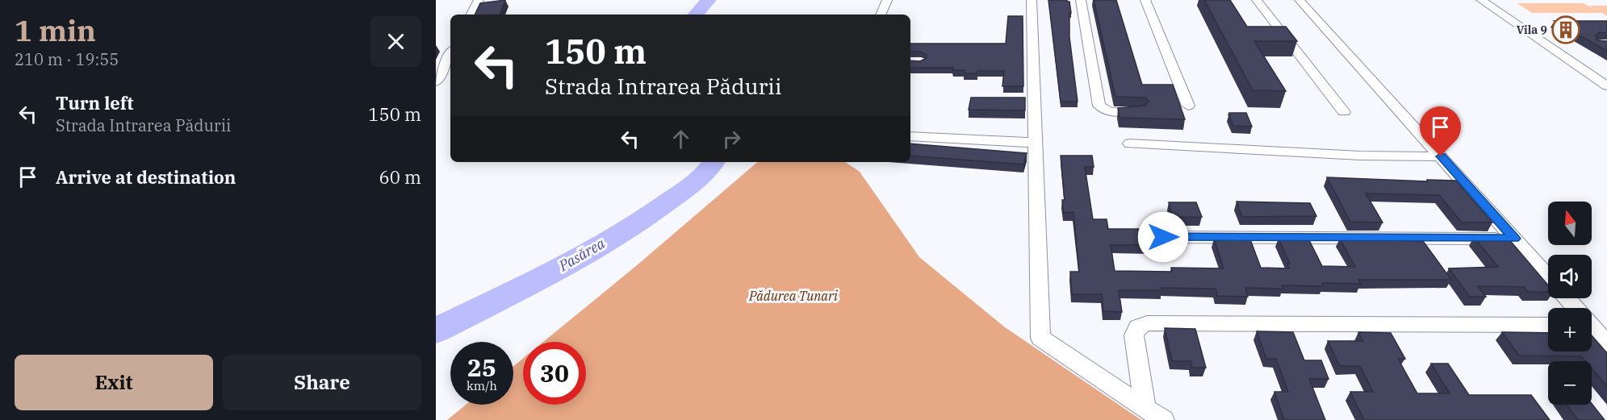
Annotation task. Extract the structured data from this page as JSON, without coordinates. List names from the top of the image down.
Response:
{
  "water": ["Pasărea"],
  "parks": ["Pădurea Tunari"],
  "places": {
    "building": ["Vila 9"]
  },
  "north": "top",
  "page": {
    "heading": ["1 min", "210 m · 19:55"],
    "turn": ["150 m", "Strada Intrarea Pădurii"],
    "list": [
      {
        "name": "Turn left",
        "note": "Strada Intrarea Pădurii",
        "value": "150 m"
      },
      {
        "name": "Arrive at destination",
        "value": "60 m"
      }
    ],
    "map_buttons": ["+", "−"],
    "speed": "25 km/h",
    "limit": "30",
    "buttons": ["Exit", "Share"]
  }
}
